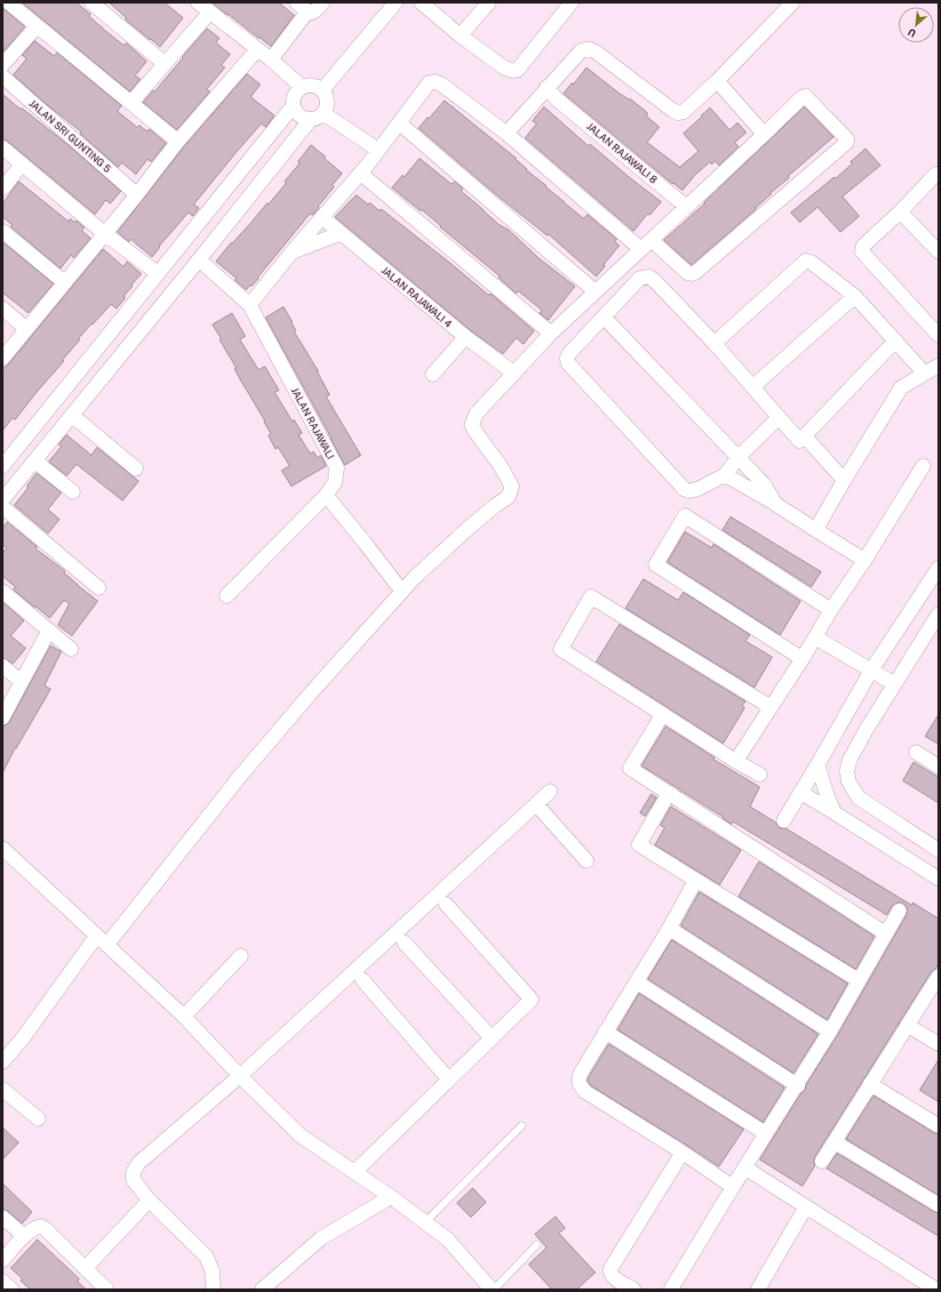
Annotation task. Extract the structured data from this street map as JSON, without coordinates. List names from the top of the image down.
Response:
{
  "streets": {
    "street": [
      "JALAN SRI GUNTING 5",
      "JALAN RAJAWALI 8",
      "JALAN RAJAWALI 4",
      "JALAN RAJAWALI"
    ]
  },
  "north": "bottom left"
}
